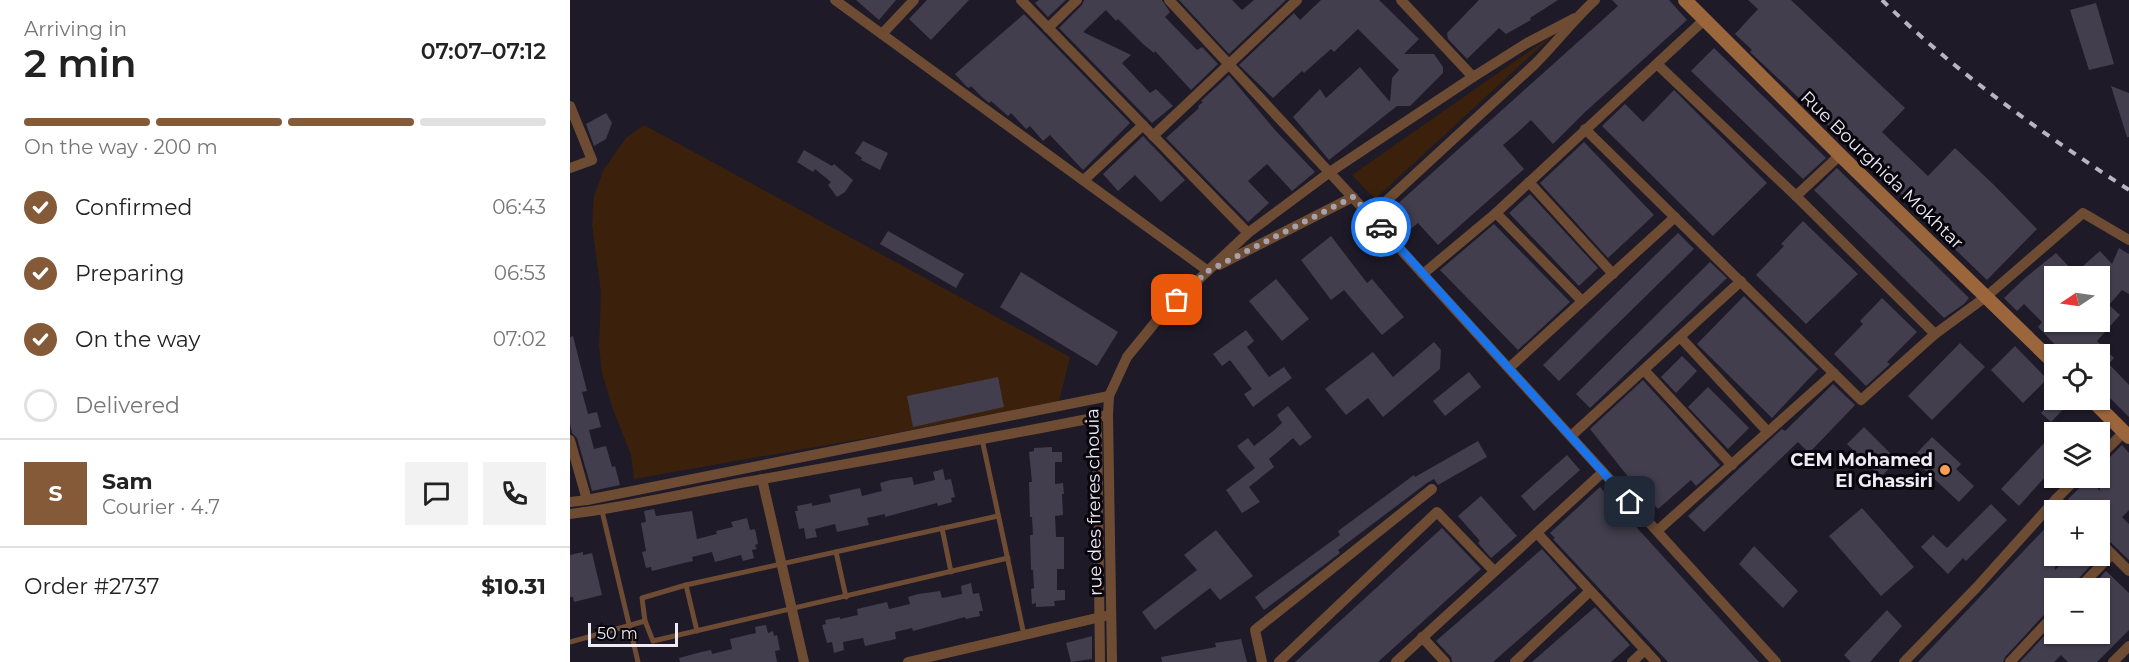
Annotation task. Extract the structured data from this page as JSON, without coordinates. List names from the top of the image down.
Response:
{
  "streets": {
    "main road": ["Rue Bourghida Mokhtar"],
    "street": ["rue des freres chouia"]
  },
  "places": ["CEM Mohamed El Ghassiri"],
  "scale_bar": "50 m",
  "north": "left",
  "page": {
    "heading": ["2 min", "Arriving in", "07:07–07:12"],
    "panel": [
      "Sam",
      "Courier · 4.7",
      "Order #2737",
      "$10.31"
    ],
    "bar": "On the way · 200 m",
    "list": [
      ["Confirmed", "06:43"],
      ["Preparing", "06:53"],
      ["On the way", "07:02"],
      "Delivered"
    ],
    "map_buttons": ["+", "−"],
    "round": "S",
    "scale": "50 m"
  }
}
